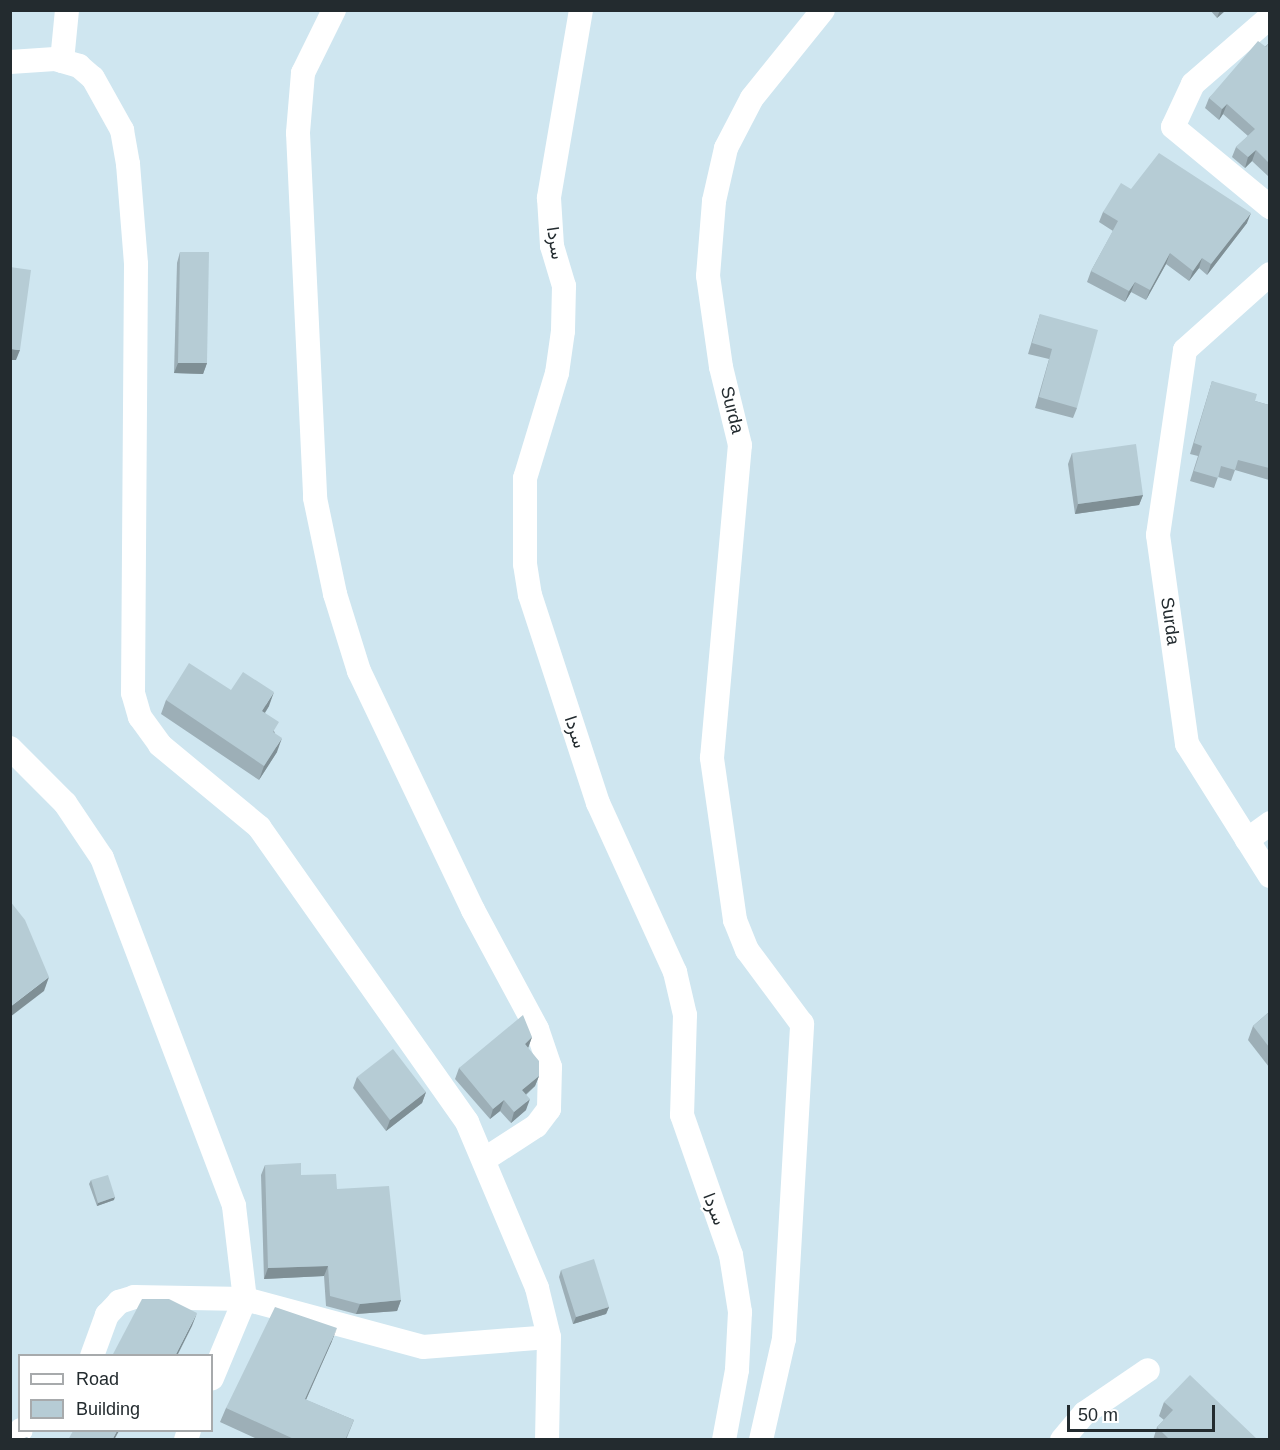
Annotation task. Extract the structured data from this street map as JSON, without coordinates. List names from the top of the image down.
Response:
{
  "streets": {
    "street": ["سردا", "Surda"]
  },
  "legend": ["Road", "Building"],
  "scale_bar": "50 m"
}
